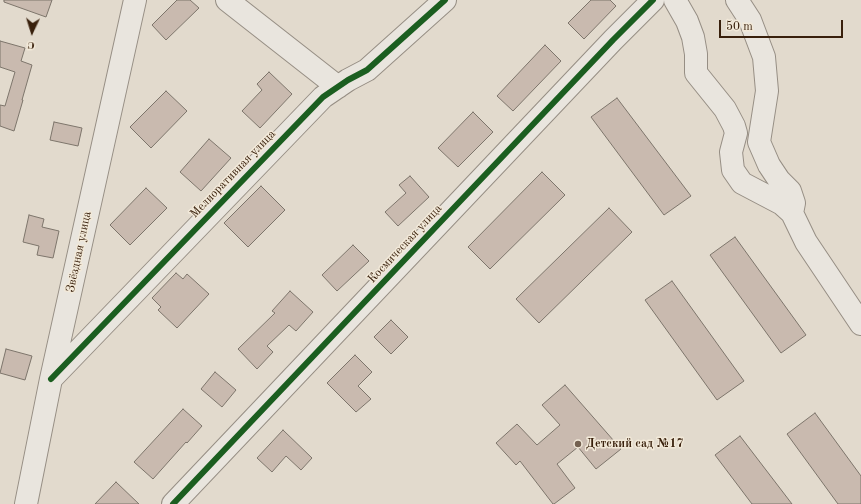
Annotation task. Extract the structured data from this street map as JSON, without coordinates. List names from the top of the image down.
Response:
{
  "streets": {
    "street": ["Мелиоративная улица", "Космическая улица", "Звёздная улица"]
  },
  "crossings": [
    ["Мелиоративная улица", "Звёздная улица"]
  ],
  "places": ["Детский сад №17"],
  "scale_bar": "50 m",
  "north": "bottom"
}
